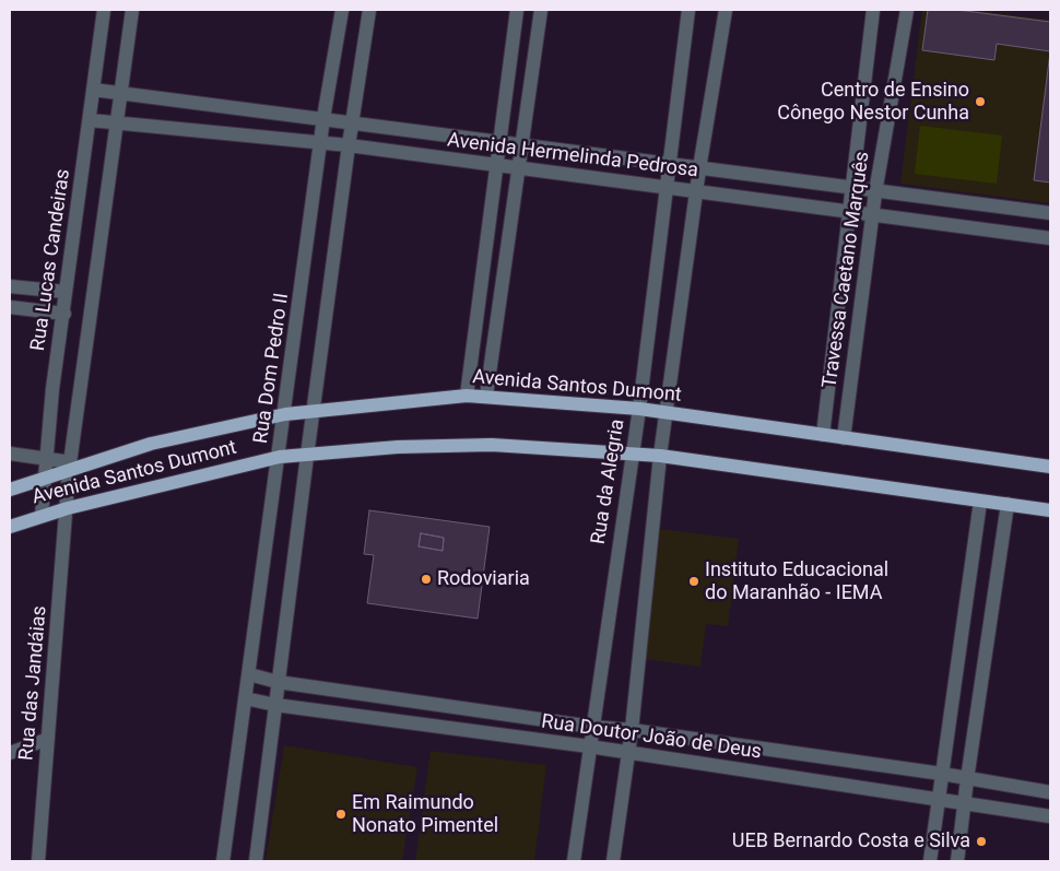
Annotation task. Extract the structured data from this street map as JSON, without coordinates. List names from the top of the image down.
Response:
{
  "streets": {
    "main road": ["Avenida Santos Dumont"],
    "street": [
      "Avenida Hermelinda Pedrosa",
      "Rua Lucas Candeiras",
      "Travessa Caetano Marquês",
      "Rua Dom Pedro II",
      "Rua da Alegria",
      "Rua das Jandáias",
      "Rua Doutor João de Deus"
    ]
  },
  "crossings": [
    ["Avenida Hermelinda Pedrosa", "Rua Lucas Candeiras"],
    ["Avenida Hermelinda Pedrosa", "Travessa Caetano Marquês"],
    ["Avenida Hermelinda Pedrosa", "Rua Dom Pedro II"],
    ["Avenida Hermelinda Pedrosa", "Rua da Alegria"],
    ["Rua Lucas Candeiras", "Avenida Santos Dumont"],
    ["Travessa Caetano Marquês", "Avenida Santos Dumont"],
    ["Rua Dom Pedro II", "Avenida Santos Dumont"],
    ["Rua Dom Pedro II", "Rua Doutor João de Deus"],
    ["Avenida Santos Dumont", "Rua da Alegria"],
    ["Avenida Santos Dumont", "Rua das Jandáias"],
    ["Rua da Alegria", "Rua Doutor João de Deus"]
  ],
  "places": [
    "Centro de Ensino Cônego Nestor Cunha",
    "Rodoviaria",
    "Instituto Educacional do Maranhão - IEMA",
    "Em Raimundo Nonato Pimentel",
    "UEB Bernardo Costa e Silva"
  ]
}
